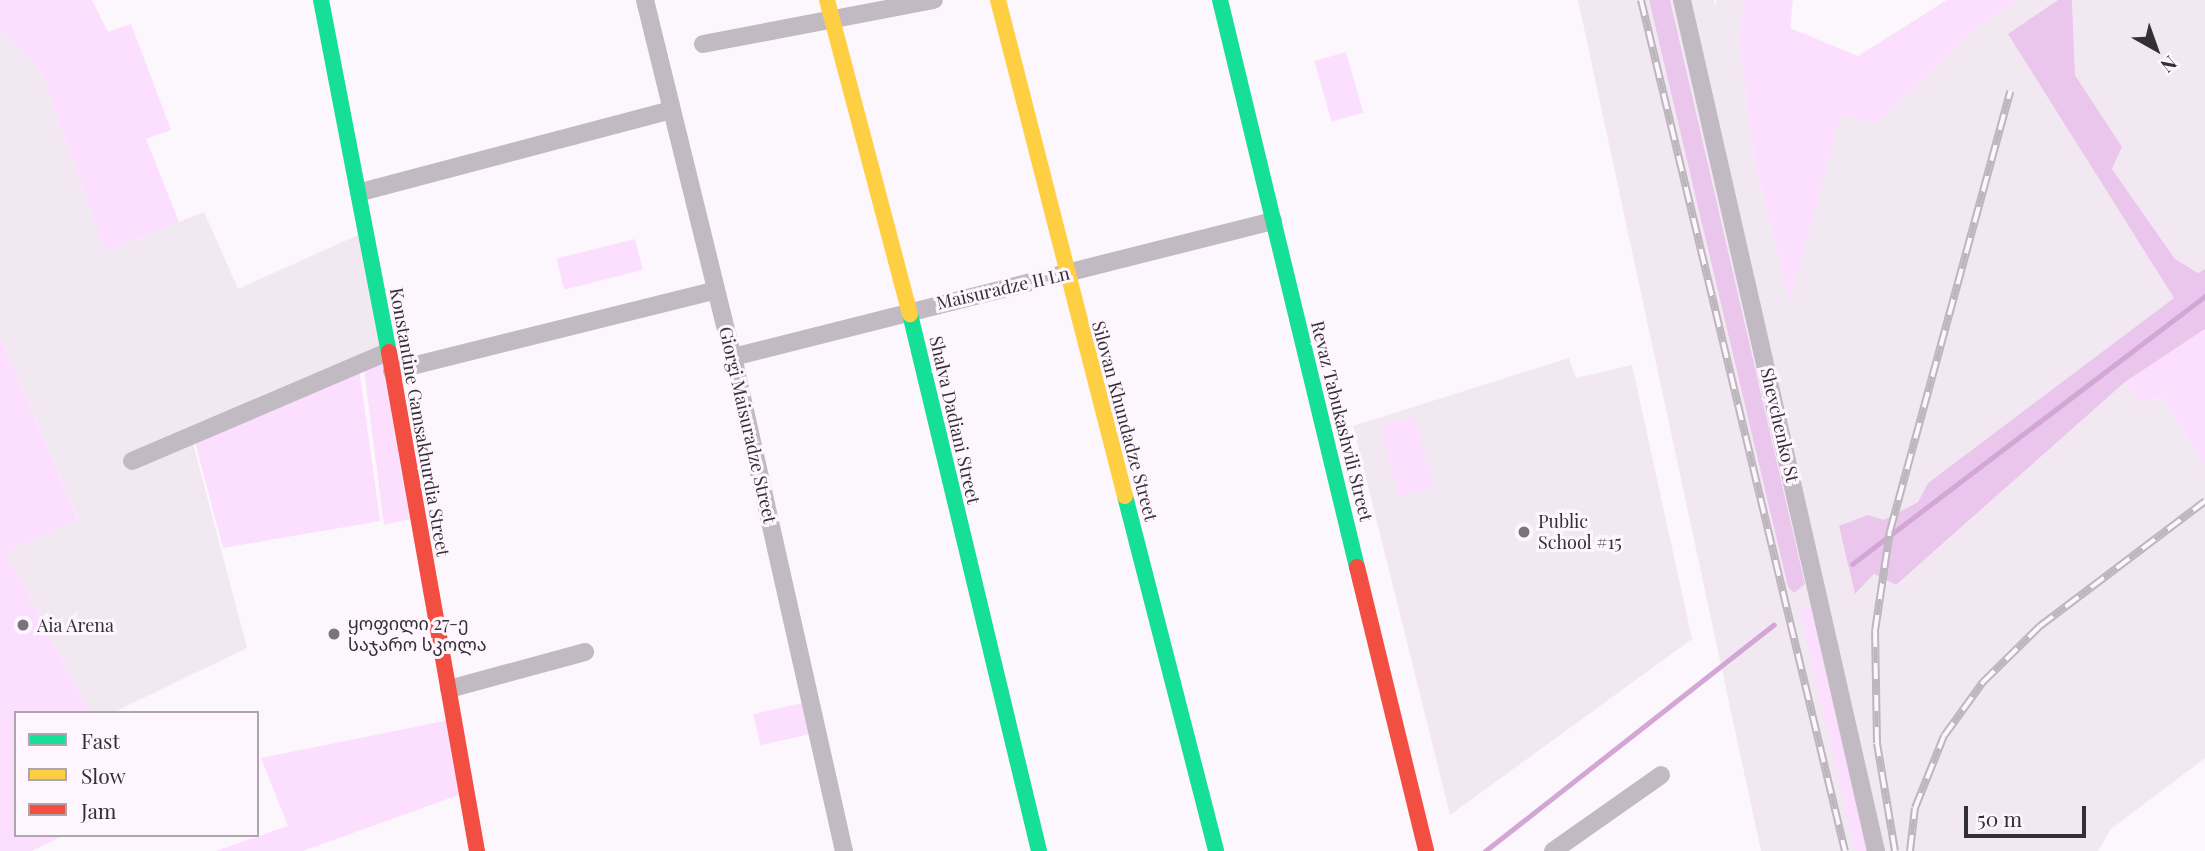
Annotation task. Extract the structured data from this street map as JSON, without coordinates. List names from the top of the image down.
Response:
{
  "streets": {
    "street": [
      "Maisuradze II Ln",
      "Shalva Dadiani Street",
      "Silovan Khundadze Street",
      "Revaz Tabukashvili Street",
      "Konstantine Gamsakhurdia Street",
      "Giorgi Maisuradze Street",
      "Shevchenko St"
    ]
  },
  "crossings": [
    ["Maisuradze II Ln", "Shalva Dadiani Street"],
    ["Maisuradze II Ln", "Silovan Khundadze Street"],
    ["Maisuradze II Ln", "Revaz Tabukashvili Street"],
    ["Maisuradze II Ln", "Giorgi Maisuradze Street"]
  ],
  "places": ["Public School #15", "Aia Arena", "ყოფილი 27-ე საჯარო სკოლა"],
  "legend": ["Fast", "Slow", "Jam"],
  "scale_bar": "50 m",
  "north": "bottom right"
}
